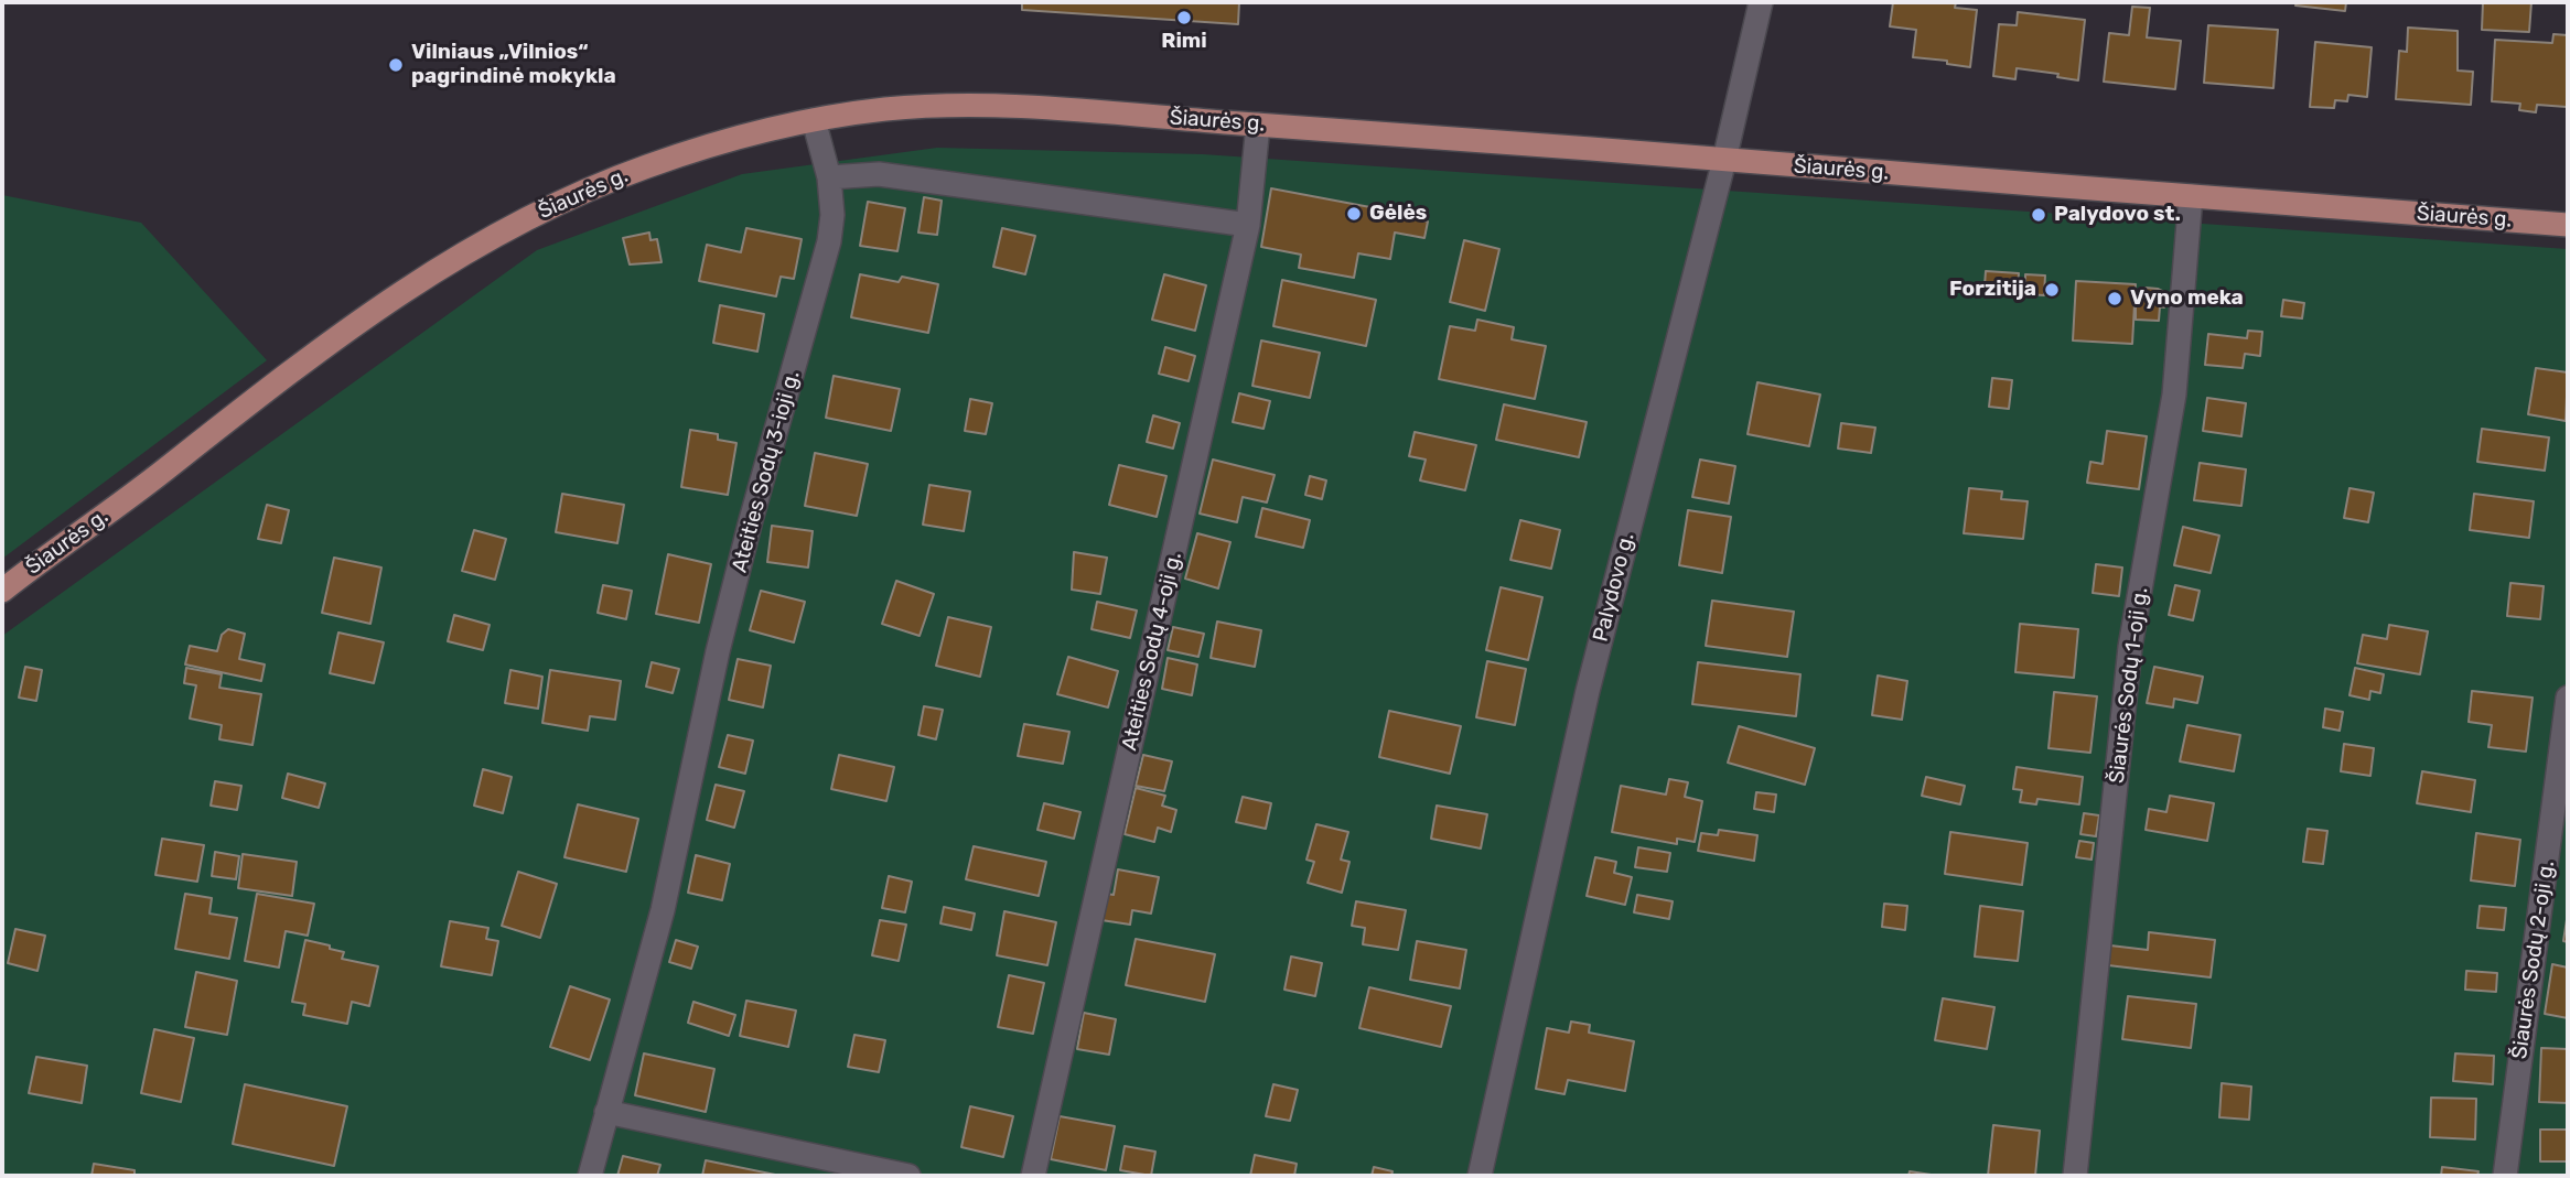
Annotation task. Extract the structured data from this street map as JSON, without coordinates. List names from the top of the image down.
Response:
{
  "streets": {
    "main road": ["Šiaurės g."],
    "street": [
      "Ateities Sodų 3-ioji g.",
      "Palydovo g.",
      "Ateities Sodų 4-oji g.",
      "Šiaurės Sodų 1-oji g.",
      "Šiaurės Sodų 2-oji g."
    ]
  },
  "crossings": [
    ["Šiaurės g.", "Ateities Sodų 3-ioji g."],
    ["Šiaurės g.", "Palydovo g."],
    ["Šiaurės g.", "Ateities Sodų 4-oji g."],
    ["Šiaurės g.", "Šiaurės Sodų 1-oji g."]
  ],
  "places": [
    "Rimi",
    "Vilniaus „Vilnios“ pagrindinė mokykla",
    "Gėlės",
    "Palydovo st.",
    "Forzitija",
    "Vyno meka"
  ]
}
